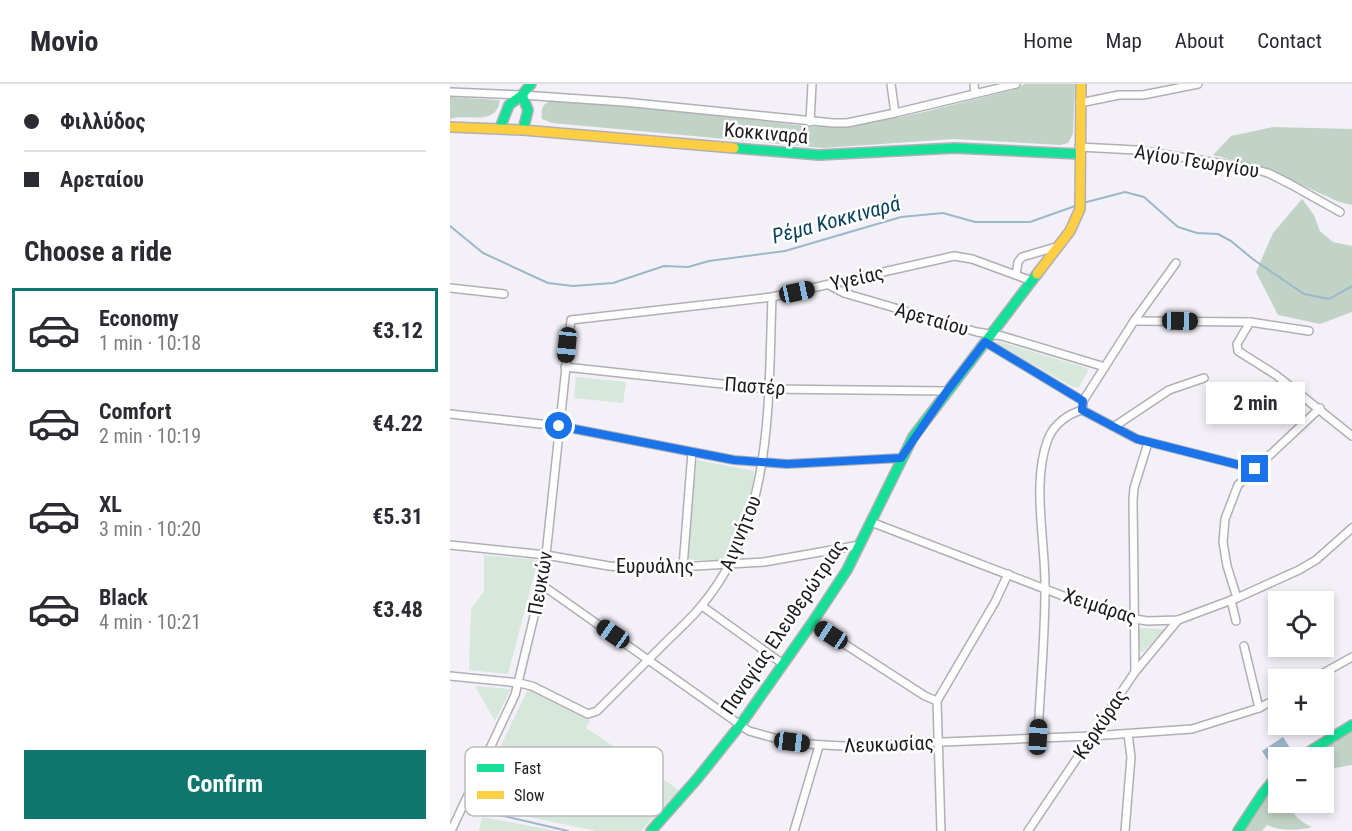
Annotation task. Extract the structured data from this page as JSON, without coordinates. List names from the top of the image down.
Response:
{
  "streets": {
    "street": [
      "Κοκκιναρά",
      "Αγίου Γεωργίου",
      "Υγείας",
      "Αρεταίου",
      "Παστέρ",
      "Αιγινήτου",
      "Ευρυάλης",
      "Πευκών",
      "Χειμάρας",
      "Παναγίας Ελευθερώτριας",
      "Κερκύρας",
      "Λευκωσίας"
    ]
  },
  "crossings": [
    ["Κοκκιναρά", "Αγίου Γεωργίου"],
    ["Κοκκιναρά", "Παναγίας Ελευθερώτριας"],
    ["Αγίου Γεωργίου", "Παναγίας Ελευθερώτριας"],
    ["Υγείας", "Αρεταίου"],
    ["Υγείας", "Αιγινήτου"],
    ["Υγείας", "Πευκών"],
    ["Υγείας", "Παναγίας Ελευθερώτριας"],
    ["Αρεταίου", "Παναγίας Ελευθερώτριας"],
    ["Παστέρ", "Αιγινήτου"],
    ["Παστέρ", "Πευκών"],
    ["Παστέρ", "Παναγίας Ελευθερώτριας"],
    ["Αιγινήτου", "Ευρυάλης"],
    ["Αιγινήτου", "Πευκών"],
    ["Αιγινήτου", "Λευκωσίας"],
    ["Ευρυάλης", "Πευκών"],
    ["Ευρυάλης", "Παναγίας Ελευθερώτριας"],
    ["Πευκών", "Λευκωσίας"],
    ["Χειμάρας", "Παναγίας Ελευθερώτριας"],
    ["Χειμάρας", "Κερκύρας"],
    ["Παναγίας Ελευθερώτριας", "Λευκωσίας"],
    ["Κερκύρας", "Λευκωσίας"]
  ],
  "water": ["Ρέμα Κοκκιναρά"],
  "legend": ["Fast", "Slow"],
  "page": {
    "header": "Movio",
    "nav": [
      "Home",
      "Map",
      "About",
      "Contact"
    ],
    "banner": ["Φιλλύδος", "Αρεταίου"],
    "heading": "Choose a ride",
    "list": [
      {
        "name": "Economy",
        "note": "1 min · 10:18",
        "value": "€3.12"
      },
      {
        "name": "Comfort",
        "note": "2 min · 10:19",
        "value": "€4.22"
      },
      {
        "name": "XL",
        "note": "3 min · 10:20",
        "value": "€5.31"
      },
      {
        "name": "Black",
        "note": "4 min · 10:21",
        "value": "€3.48"
      }
    ],
    "bubble": "2 min",
    "map_buttons": ["+", "−"],
    "buttons": "Confirm"
  }
}
